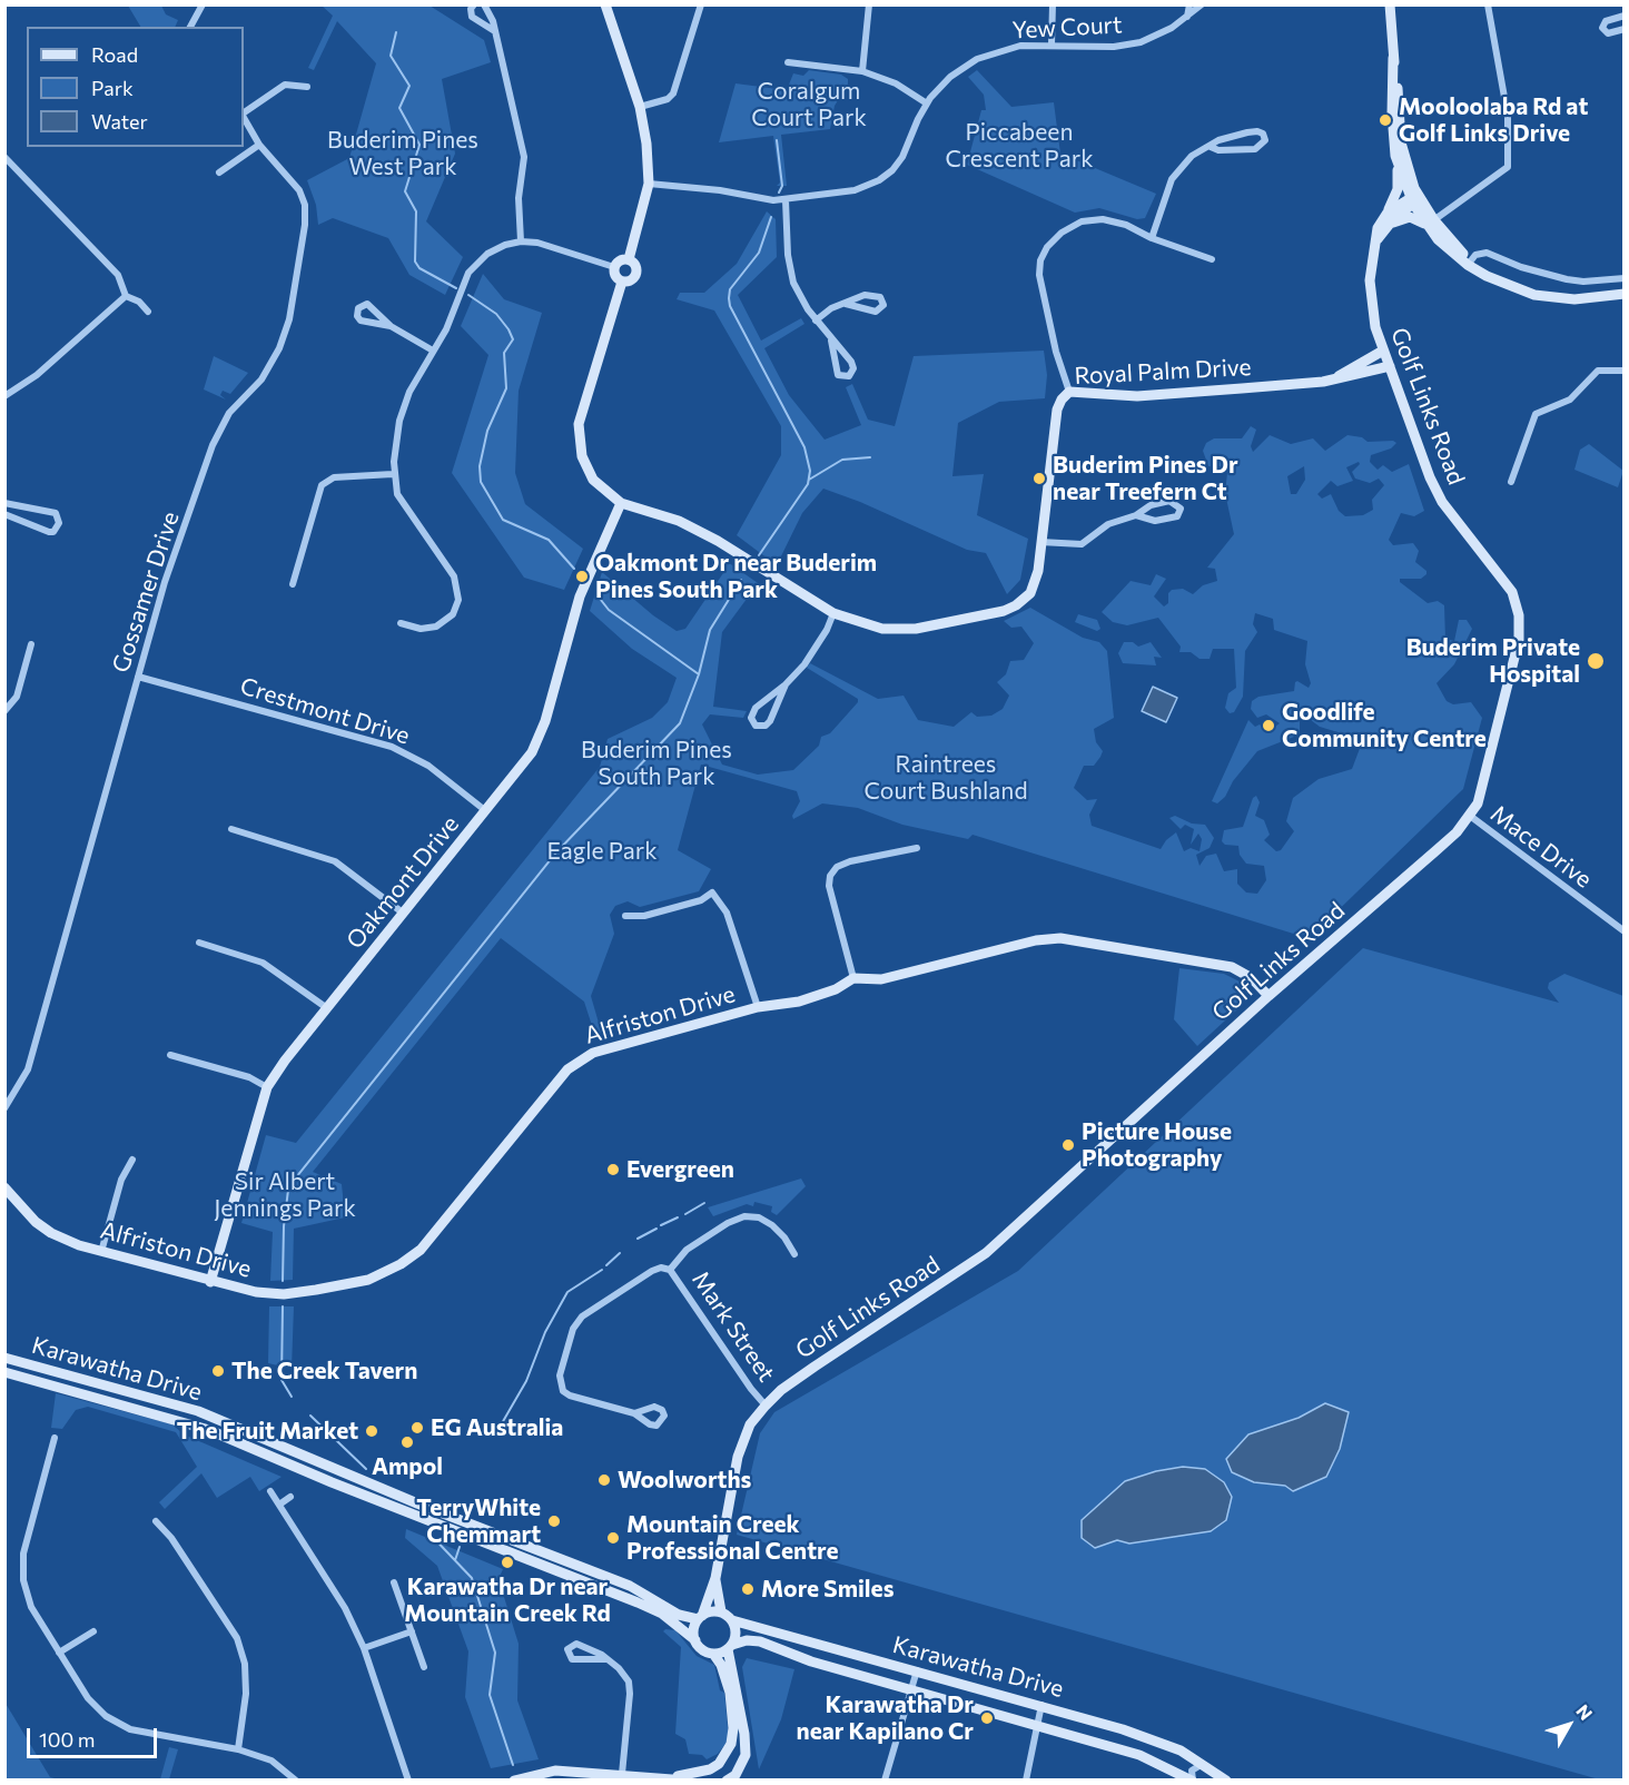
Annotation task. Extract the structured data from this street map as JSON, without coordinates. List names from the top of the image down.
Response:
{
  "streets": {
    "main road": [
      "Royal Palm Drive",
      "Golf Links Road",
      "Oakmont Drive",
      "Alfriston Drive",
      "Karawatha Drive"
    ],
    "street": [
      "Yew Court",
      "Gossamer Drive",
      "Crestmont Drive",
      "Mace Drive",
      "Mark Street"
    ]
  },
  "crossings": [
    ["Royal Palm Drive", "Golf Links Road"],
    ["Royal Palm Drive", "Oakmont Drive"],
    ["Golf Links Road", "Mace Drive"],
    ["Golf Links Road", "Alfriston Drive"],
    ["Golf Links Road", "Mark Street"],
    ["Golf Links Road", "Karawatha Drive"],
    ["Gossamer Drive", "Crestmont Drive"],
    ["Crestmont Drive", "Oakmont Drive"],
    ["Oakmont Drive", "Alfriston Drive"]
  ],
  "parks": [
    "Coralgum Court Park",
    "Piccabeen Crescent Park",
    "Buderim Pines West Park",
    "Buderim Pines South Park",
    "Raintrees Court Bushland",
    "Eagle Park",
    "Sir Albert Jennings Park"
  ],
  "places": [
    "Mooloolaba Rd at Golf Links Drive",
    "Buderim Pines Dr near Treefern Ct",
    "Oakmont Dr near Buderim Pines South Park",
    "Buderim Private Hospital",
    "Goodlife Community Centre",
    "Picture House Photography",
    "Evergreen",
    "The Creek Tavern",
    "EG Australia",
    "The Fruit Market",
    "Ampol",
    "Woolworths",
    "TerryWhite Chemmart",
    "Mountain Creek Professional Centre",
    "Karawatha Dr near Mountain Creek Rd",
    "More Smiles",
    "Karawatha Dr near Kapilano Cr"
  ],
  "legend": ["Road", "Park", "Water"],
  "scale_bar": "100 m",
  "north": "top right"
}
